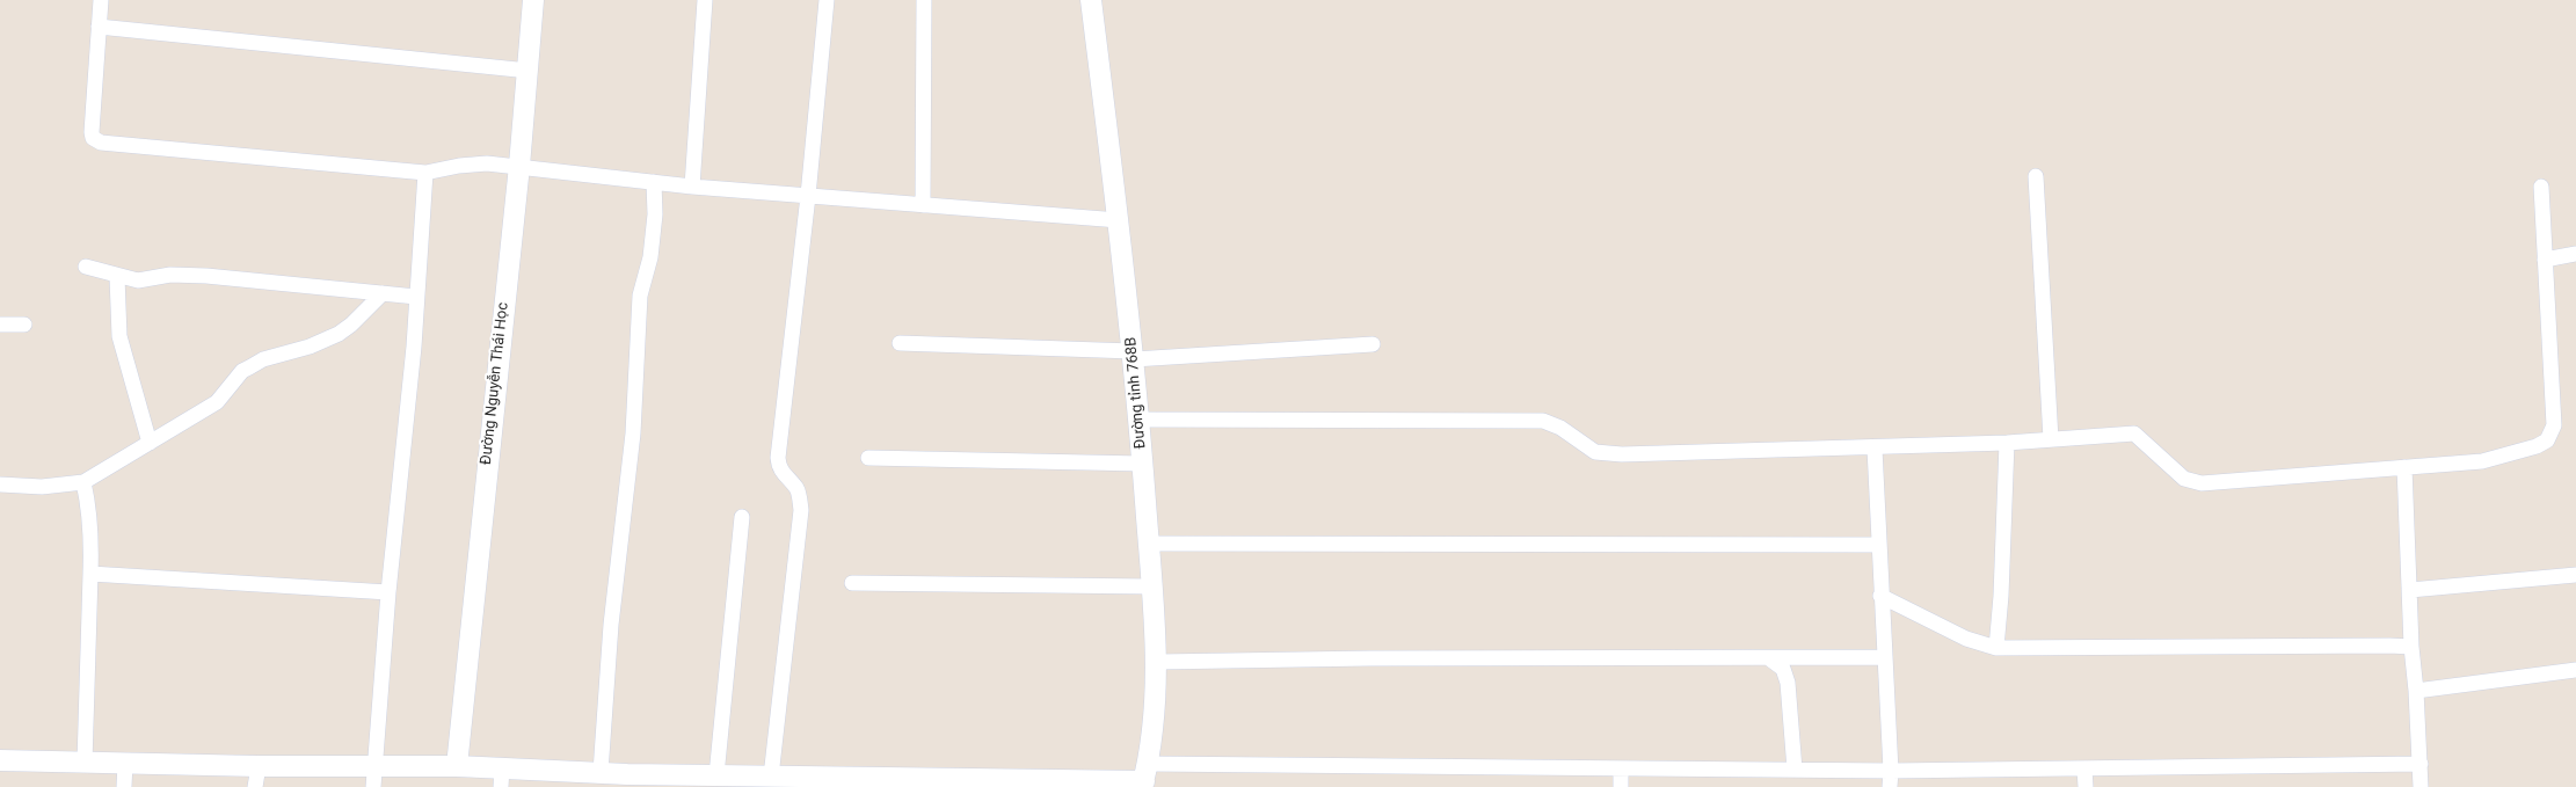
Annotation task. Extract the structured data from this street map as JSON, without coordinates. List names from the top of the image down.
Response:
{
  "streets": {
    "street": ["Đường Nguyễn Thái Học", "Đường tỉnh 768B"]
  }
}
